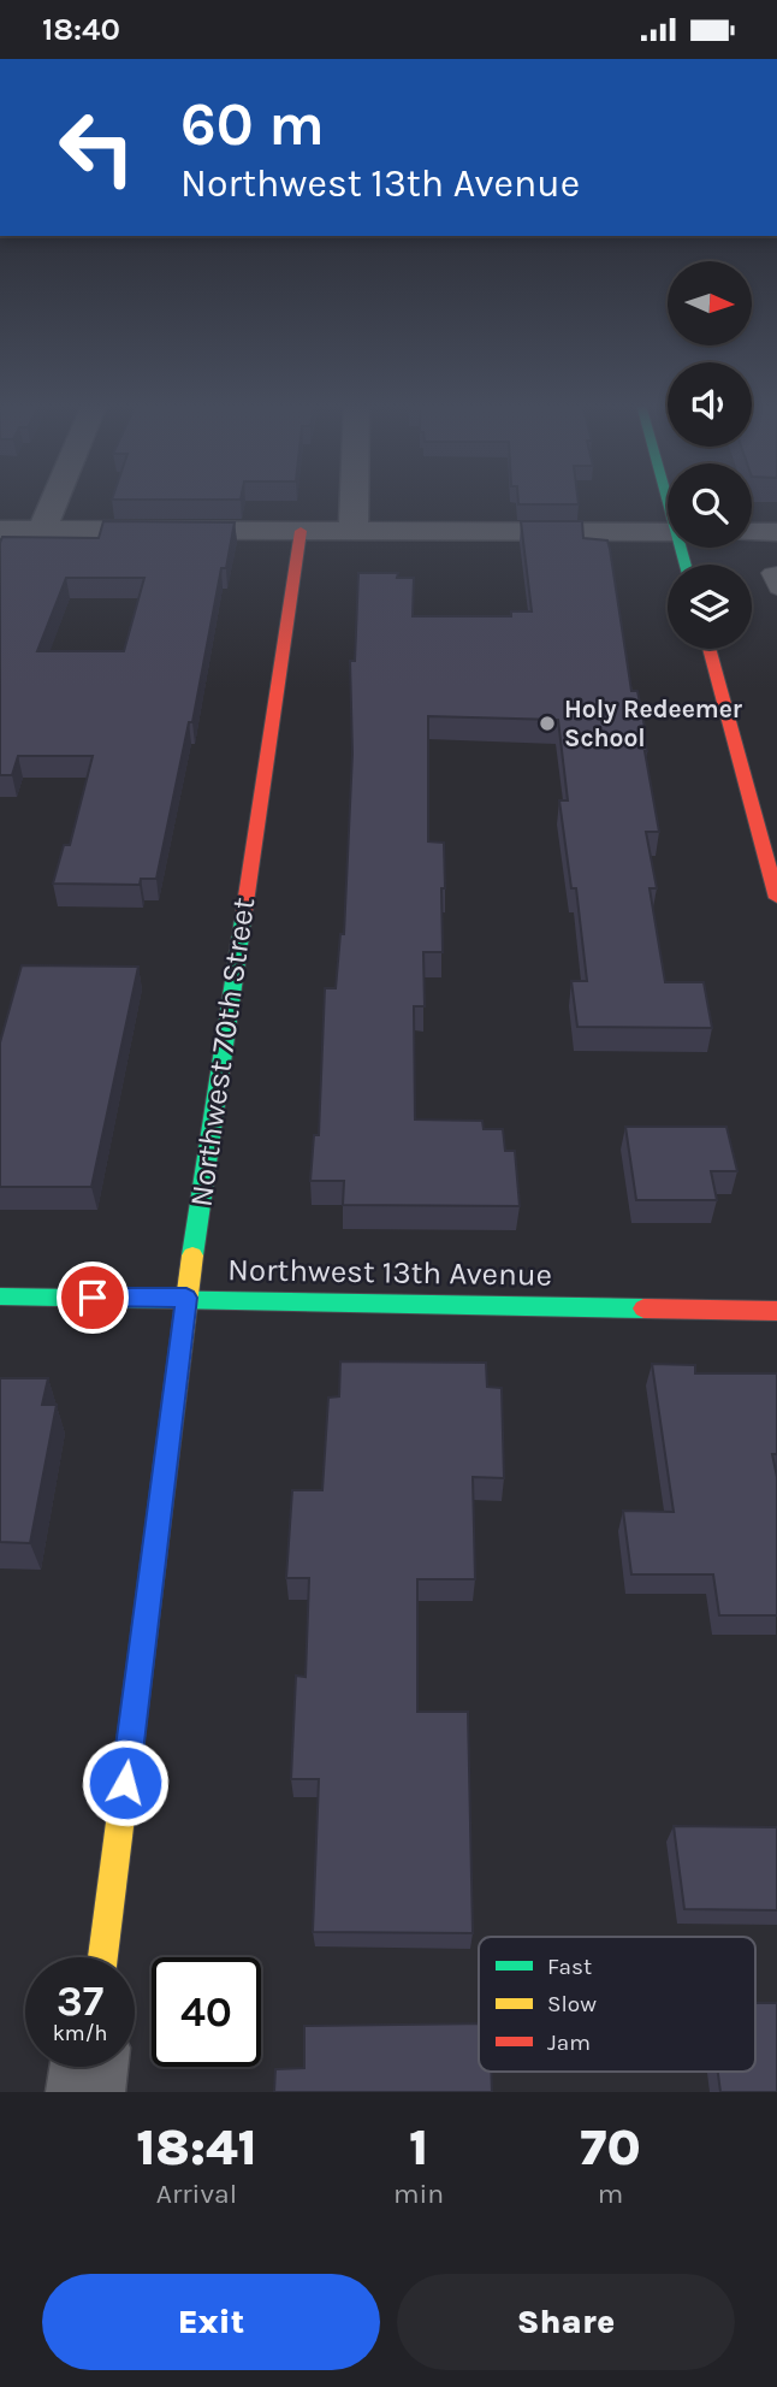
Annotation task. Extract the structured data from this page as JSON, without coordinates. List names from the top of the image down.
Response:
{
  "streets": {
    "street": ["Northwest 70th Street", "Northwest 13th Avenue"]
  },
  "crossings": [
    ["Northwest 70th Street", "Northwest 13th Avenue"]
  ],
  "places": ["Holy Redeemer School"],
  "legend": ["Fast", "Slow", "Jam"],
  "north": "right",
  "page": {
    "status": "18:40",
    "turn": ["60 m", "Northwest 13th Avenue"],
    "speed": "37 km/h",
    "limit": "40",
    "eta": [
      "18:41",
      "Arrival",
      "1",
      "min",
      "70",
      "m"
    ],
    "buttons": ["Exit", "Share"]
  }
}
